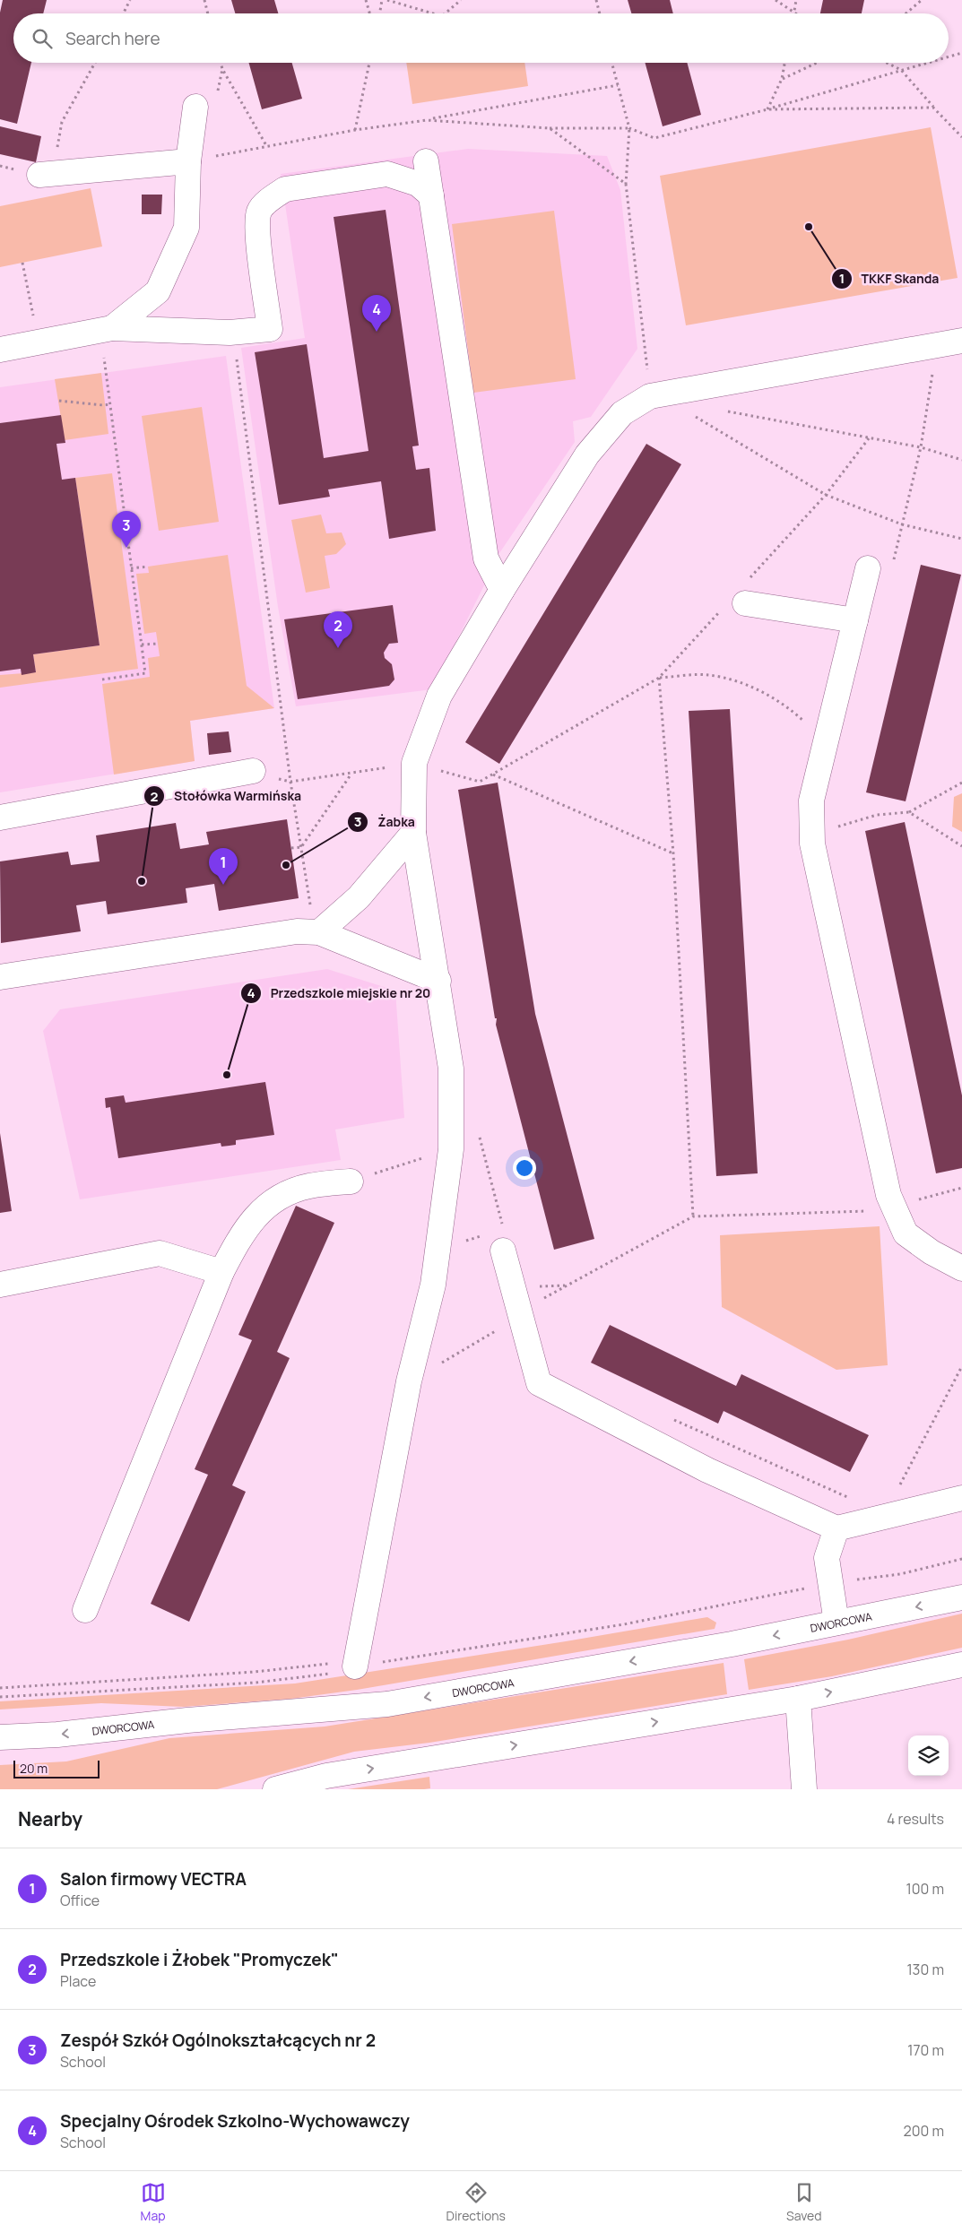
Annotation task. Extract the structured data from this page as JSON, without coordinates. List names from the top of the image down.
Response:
{
  "streets": {
    "street": ["DWORCOWA"]
  },
  "places": [
    "TKKF Skanda",
    "Żabka",
    "Stołówka Warmińska",
    "Przedszkole miejskie nr 20"
  ],
  "scale_bar": "20 m",
  "page": {
    "search": "Search here",
    "pins": [
      "4",
      "3",
      "2",
      "1"
    ],
    "scale": "20 m",
    "heading": ["Nearby", "4 results"],
    "list": [
      {
        "mark": "1",
        "name": "Salon firmowy VECTRA",
        "note": "Office",
        "value": "100 m"
      },
      {
        "mark": "2",
        "name": "Przedszkole i Żłobek \"Promyczek\"",
        "note": "Place",
        "value": "130 m"
      },
      {
        "mark": "3",
        "name": "Zespół Szkół Ogólnokształcących nr 2",
        "note": "School",
        "value": "170 m"
      },
      {
        "mark": "4",
        "name": "Specjalny Ośrodek Szkolno-Wychowawczy",
        "note": "School",
        "value": "200 m"
      }
    ],
    "nav": ["Map", "Directions", "Saved"]
  }
}
